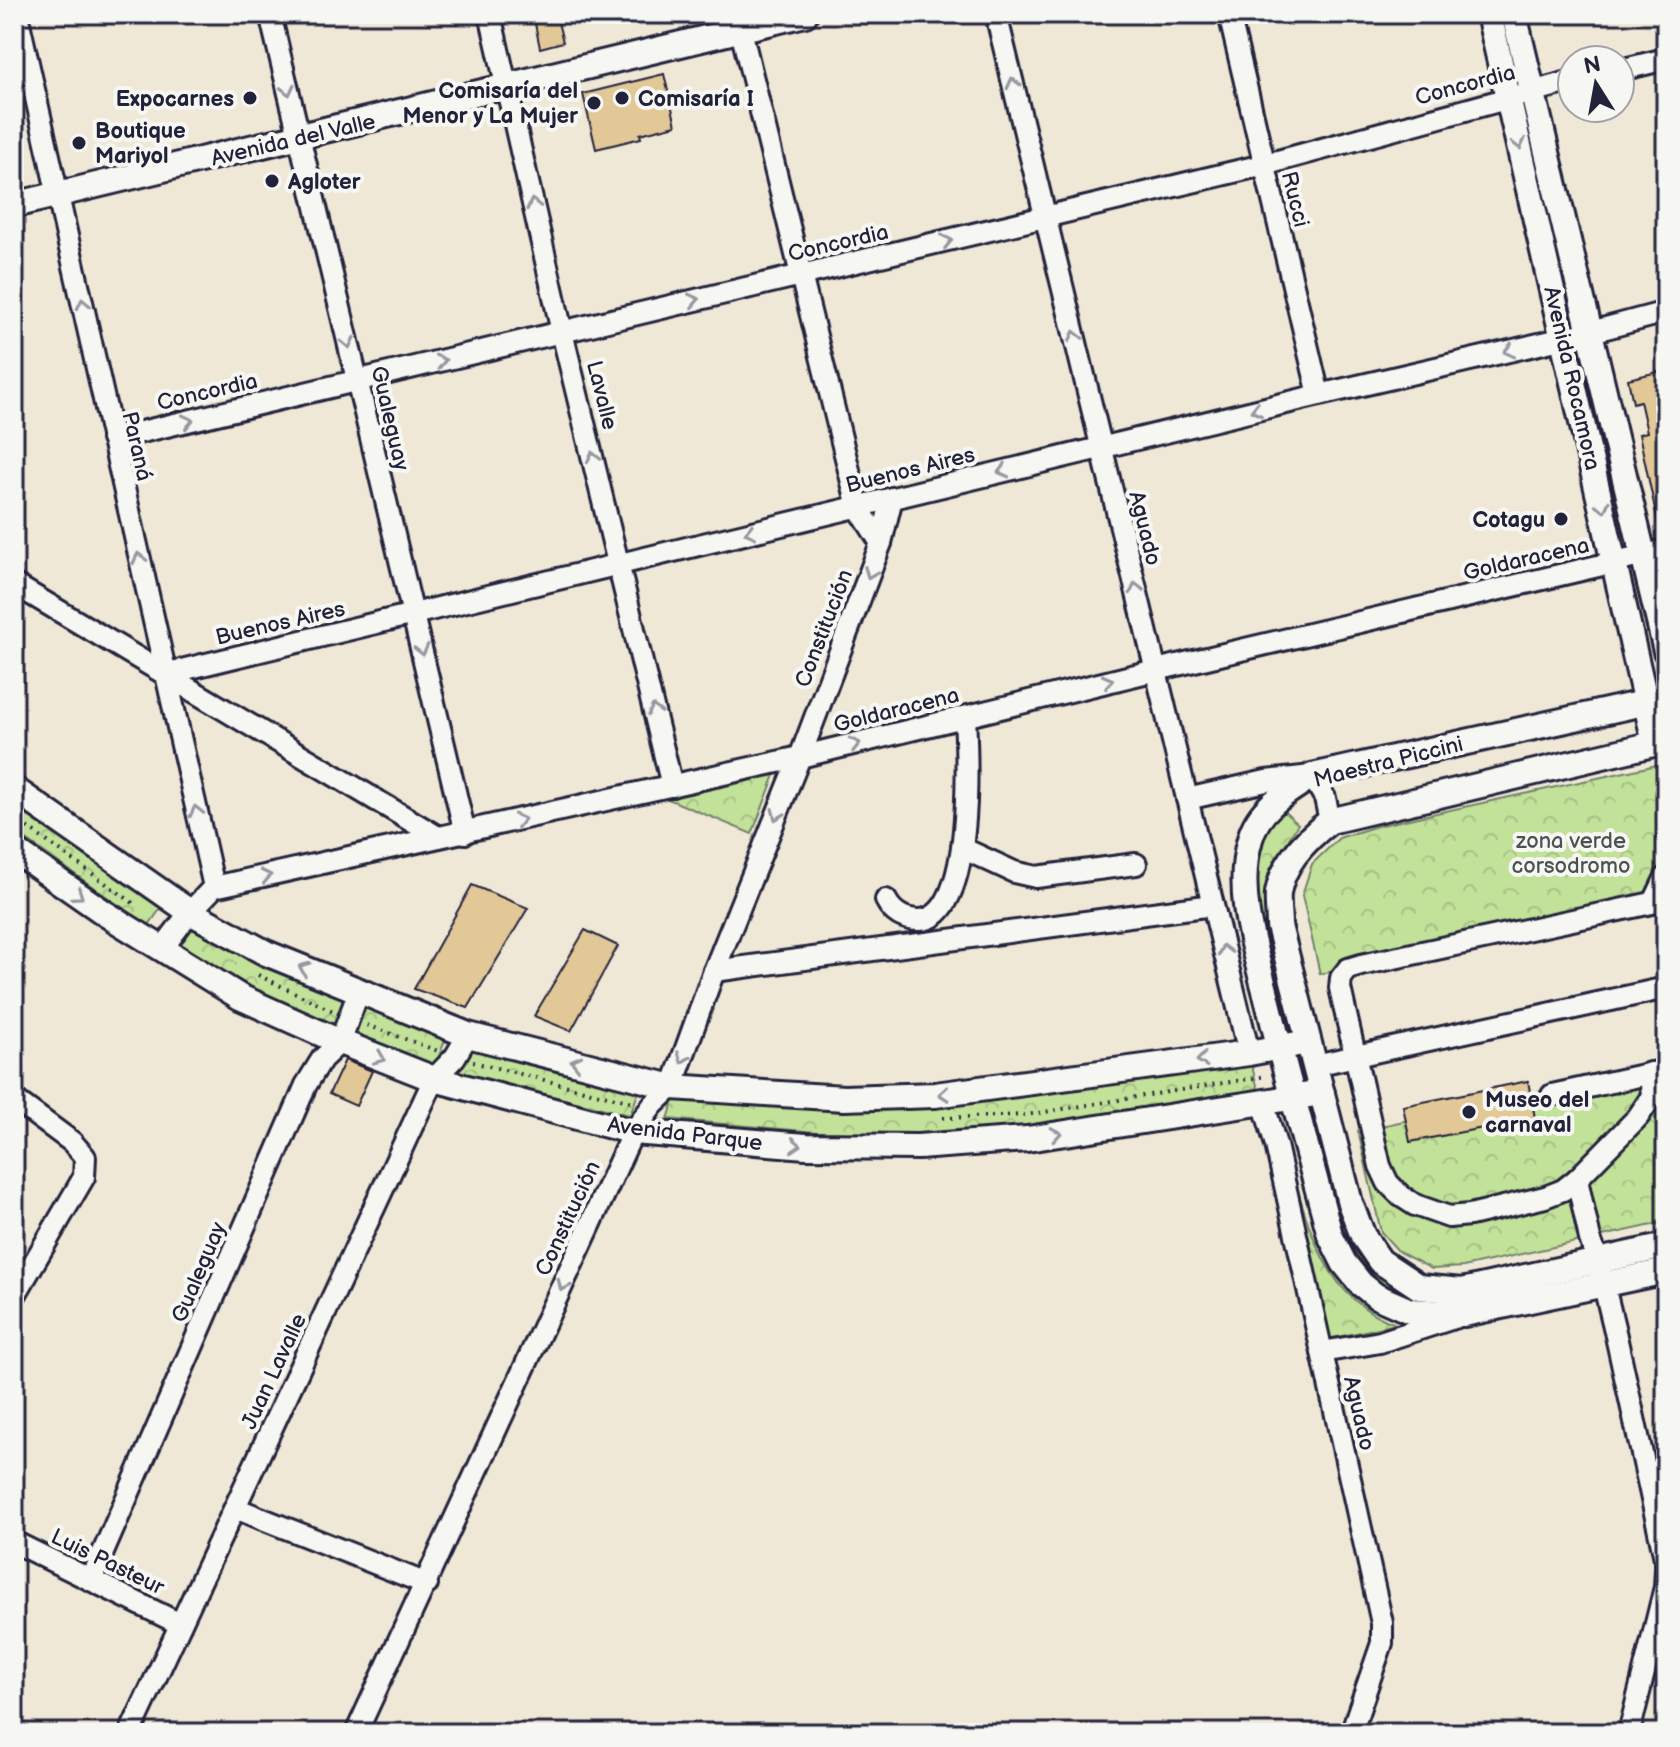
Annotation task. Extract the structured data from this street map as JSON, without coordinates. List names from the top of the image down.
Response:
{
  "streets": {
    "main road": [
      "Avenida del Valle",
      "Avenida Rocamora",
      "Maestra Piccini",
      "Avenida Parque"
    ],
    "street": [
      "Concordia",
      "Rucci",
      "Lavalle",
      "Gualeguay",
      "Paraná",
      "Buenos Aires",
      "Aguado",
      "Goldaracena",
      "Constitución",
      "Juan Lavalle",
      "Luis Pasteur"
    ]
  },
  "crossings": [
    ["Concordia", "Rucci"],
    ["Concordia", "Avenida Rocamora"],
    ["Concordia", "Lavalle"],
    ["Concordia", "Gualeguay"],
    ["Concordia", "Paraná"],
    ["Concordia", "Aguado"],
    ["Avenida del Valle", "Lavalle"],
    ["Avenida del Valle", "Gualeguay"],
    ["Avenida del Valle", "Paraná"],
    ["Rucci", "Buenos Aires"],
    ["Avenida Rocamora", "Buenos Aires"],
    ["Avenida Rocamora", "Goldaracena"],
    ["Avenida Rocamora", "Maestra Piccini"],
    ["Lavalle", "Buenos Aires"],
    ["Lavalle", "Goldaracena"],
    ["Gualeguay", "Buenos Aires"],
    ["Gualeguay", "Goldaracena"],
    ["Gualeguay", "Avenida Parque"],
    ["Gualeguay", "Luis Pasteur"],
    ["Paraná", "Buenos Aires"],
    ["Paraná", "Goldaracena"],
    ["Buenos Aires", "Aguado"],
    ["Buenos Aires", "Constitución"],
    ["Aguado", "Goldaracena"],
    ["Aguado", "Avenida Parque"],
    ["Goldaracena", "Constitución"],
    ["Constitución", "Avenida Parque"],
    ["Maestra Piccini", "Avenida Parque"],
    ["Avenida Parque", "Juan Lavalle"],
    ["Juan Lavalle", "Luis Pasteur"]
  ],
  "one_way": [
    "Concordia",
    "Lavalle",
    "Gualeguay",
    "Paraná",
    "Buenos Aires",
    "Aguado",
    "Goldaracena",
    "Constitución"
  ],
  "parks": ["zona verde corsodromo"],
  "places": [
    "Expocarnes",
    "Comisaría I",
    "Comisaría del Menor y La Mujer",
    "Boutique Mariyol",
    "Agloter",
    "Cotagu",
    "Museo del carnaval"
  ],
  "north": "top"
}
